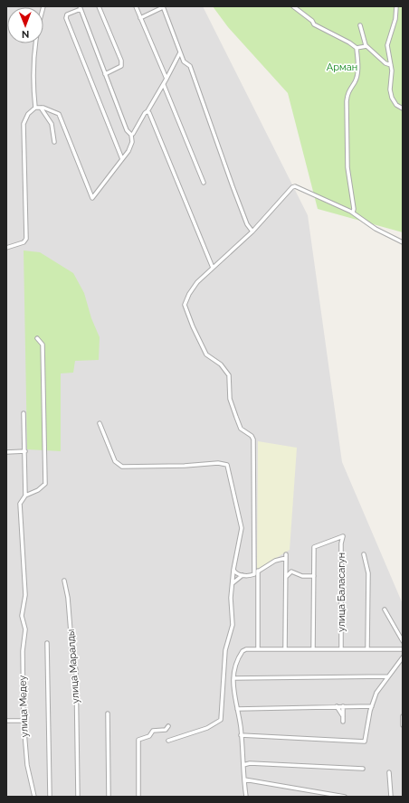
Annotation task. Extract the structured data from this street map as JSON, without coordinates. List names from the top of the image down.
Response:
{
  "streets": {
    "street": ["улица Баласагун", "улица Маралды", "улица Медеу"]
  },
  "parks": ["Арман"],
  "north": "bottom"
}
